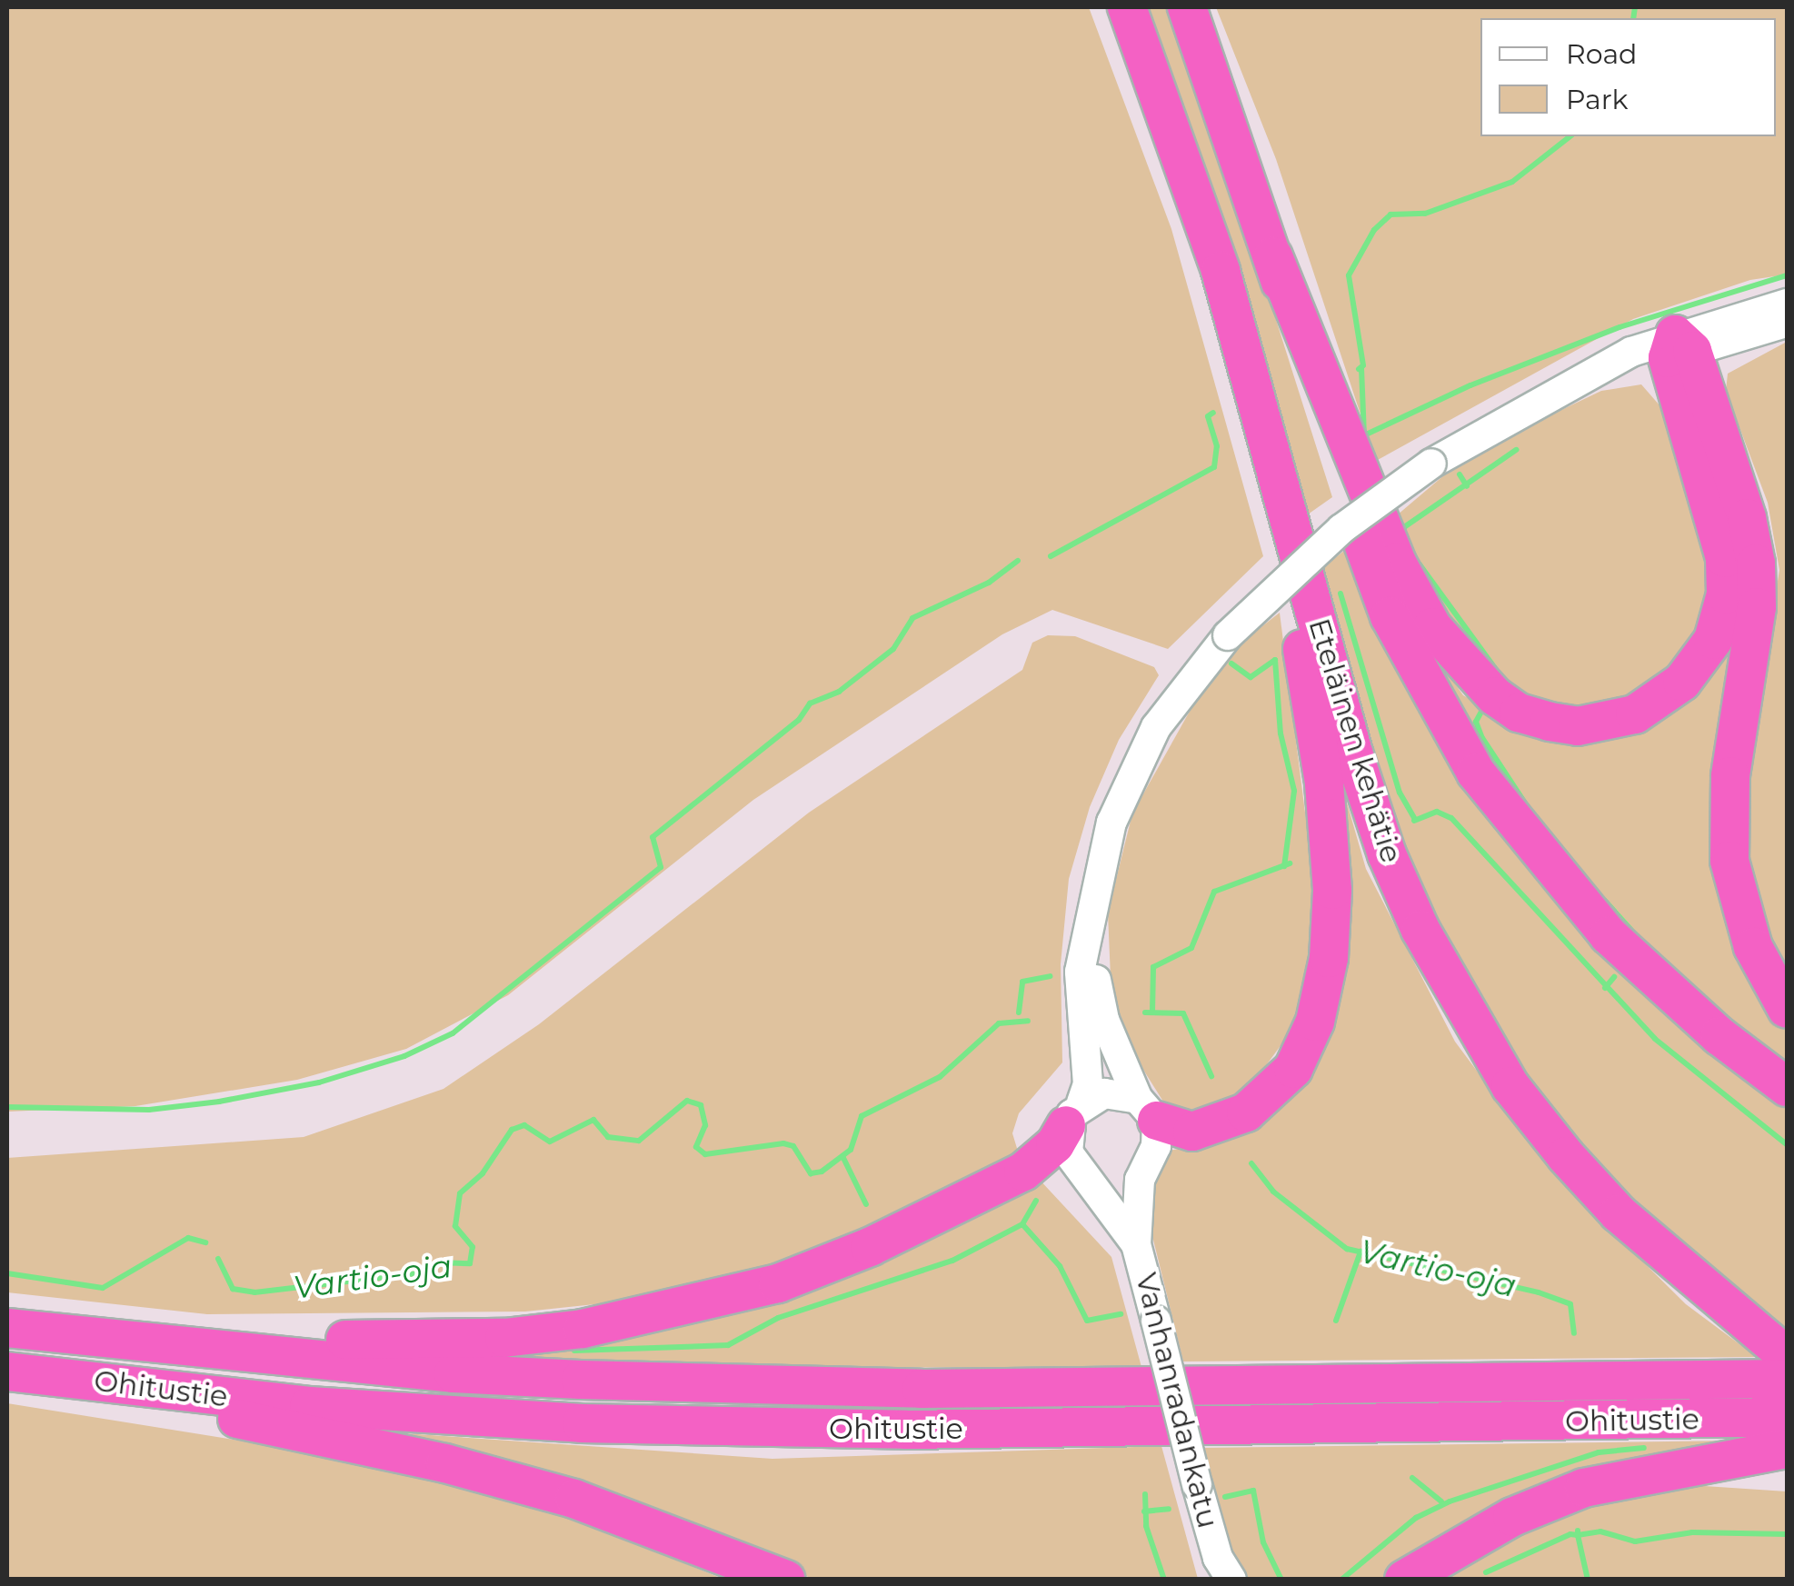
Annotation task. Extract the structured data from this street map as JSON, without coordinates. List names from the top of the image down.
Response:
{
  "streets": {
    "highway": ["Eteläinen kehätie", "Ohitustie"],
    "street": ["Vanhanradankatu"]
  },
  "water": ["Vartio-oja"],
  "legend": ["Road", "Park"]
}
